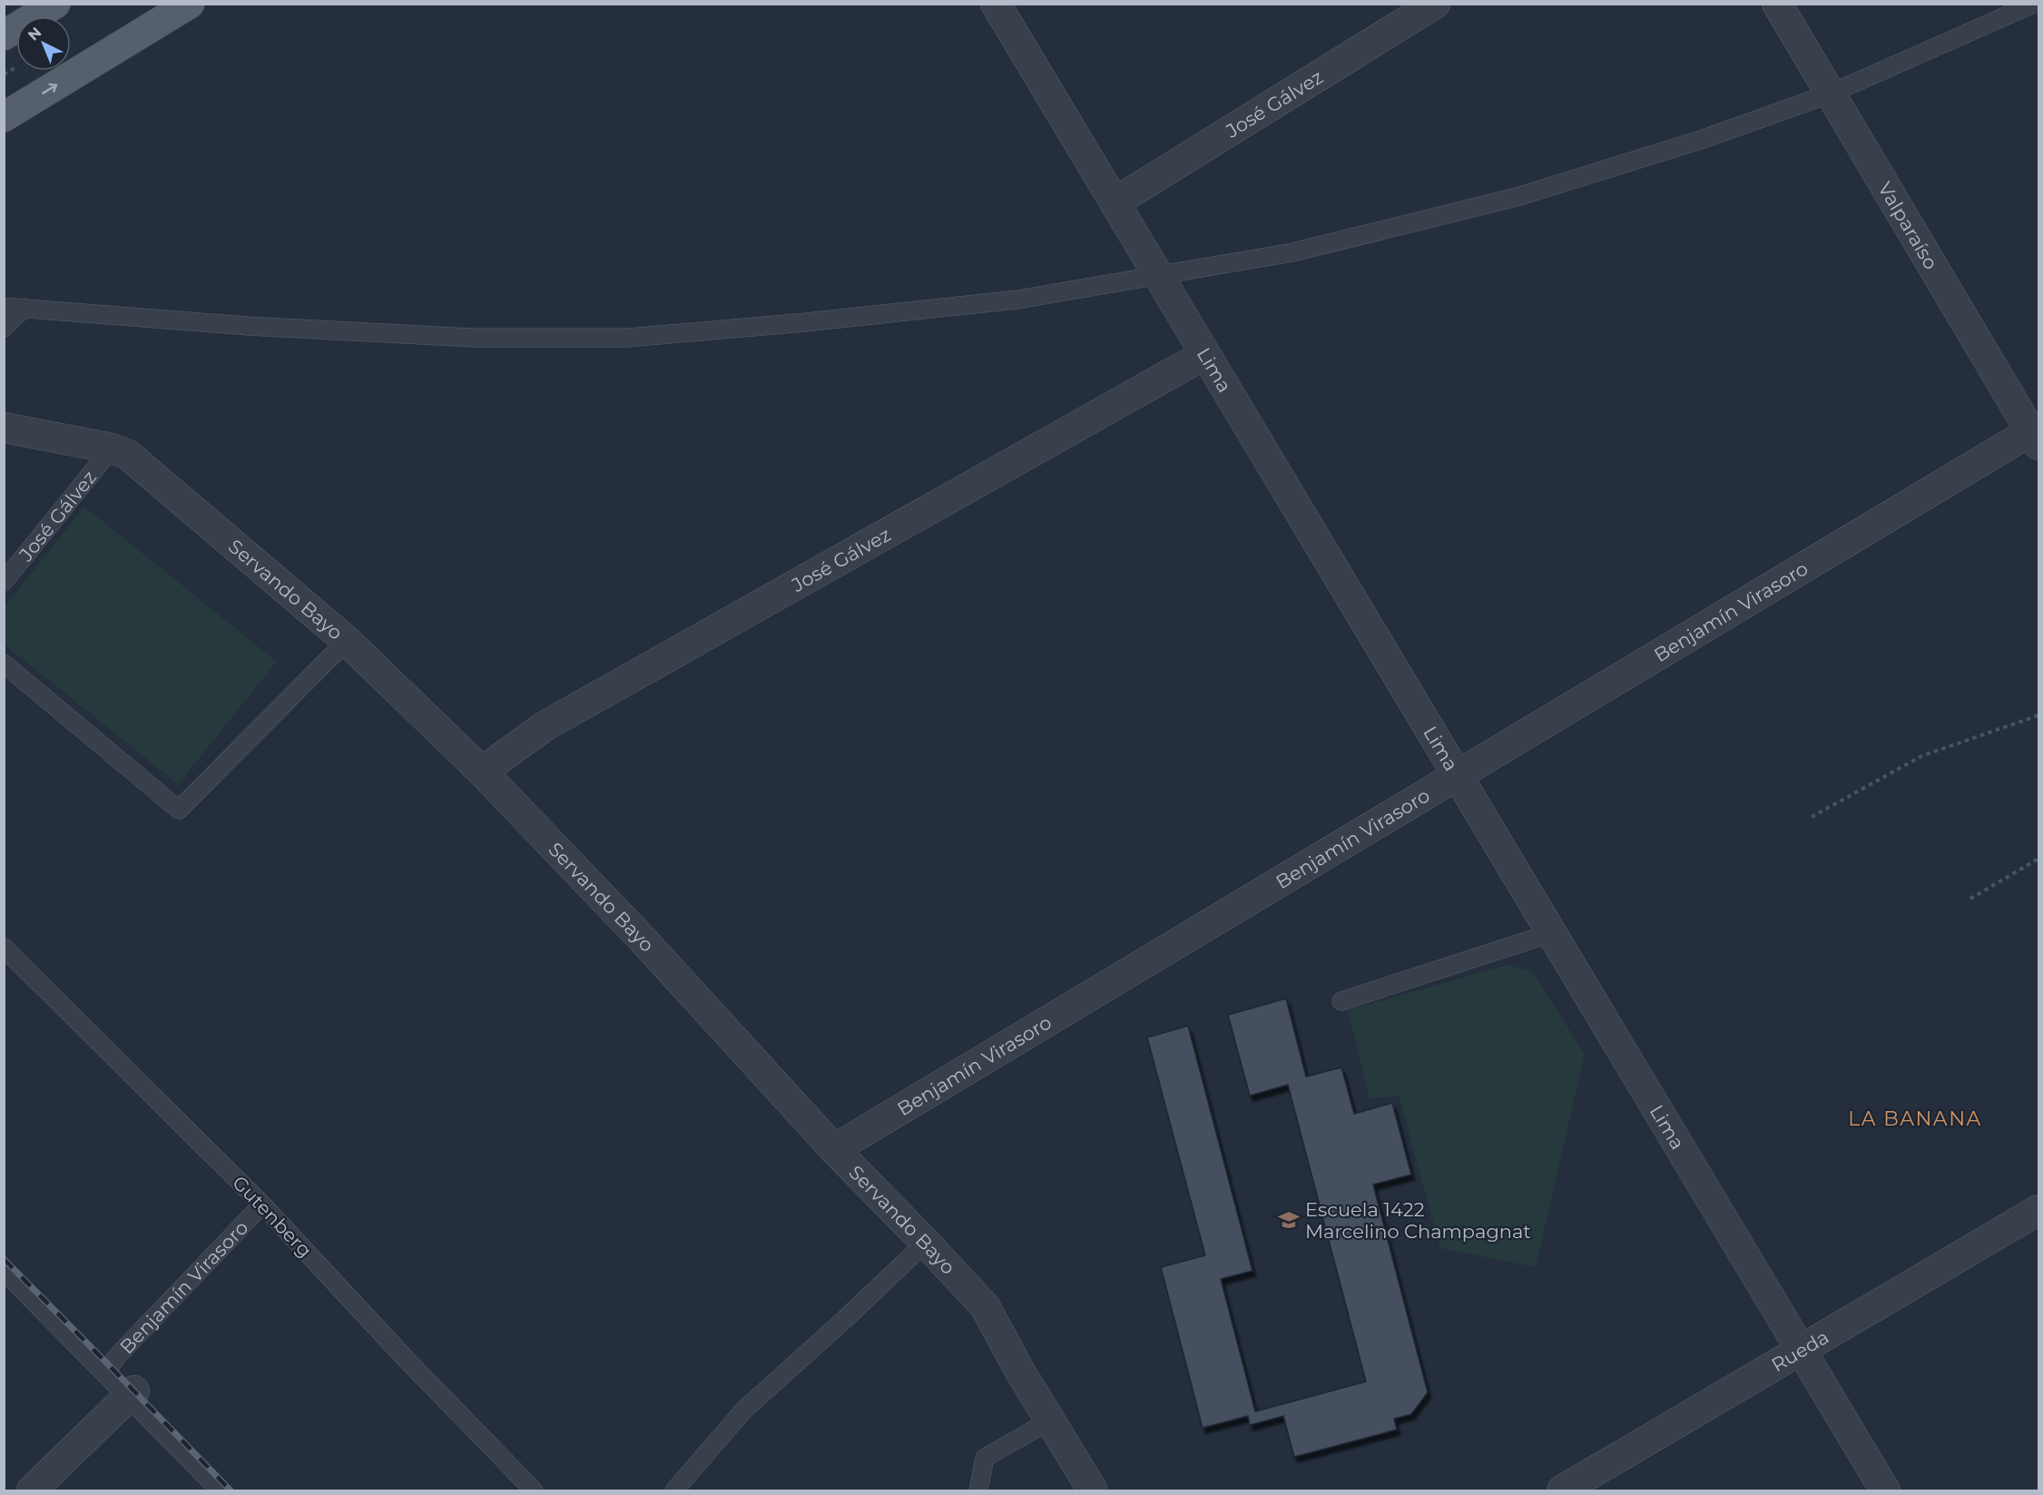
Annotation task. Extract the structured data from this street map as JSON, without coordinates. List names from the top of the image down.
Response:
{
  "streets": {
    "street": [
      "José Gálvez",
      "Valparaíso",
      "Lima",
      "Servando Bayo",
      "Benjamín Virasoro",
      "Rueda"
    ],
    "lane": ["Gutenberg"]
  },
  "crossings": [
    ["José Gálvez", "Lima"],
    ["José Gálvez", "Servando Bayo"],
    ["Valparaíso", "Benjamín Virasoro"],
    ["Lima", "Benjamín Virasoro"],
    ["Lima", "Rueda"],
    ["Servando Bayo", "Benjamín Virasoro"],
    ["Benjamín Virasoro", "Gutenberg"]
  ],
  "districts": ["LA BANANA"],
  "places": {
    "school or university": ["Escuela 1422 Marcelino Champagnat"]
  },
  "north": "top left"
}
